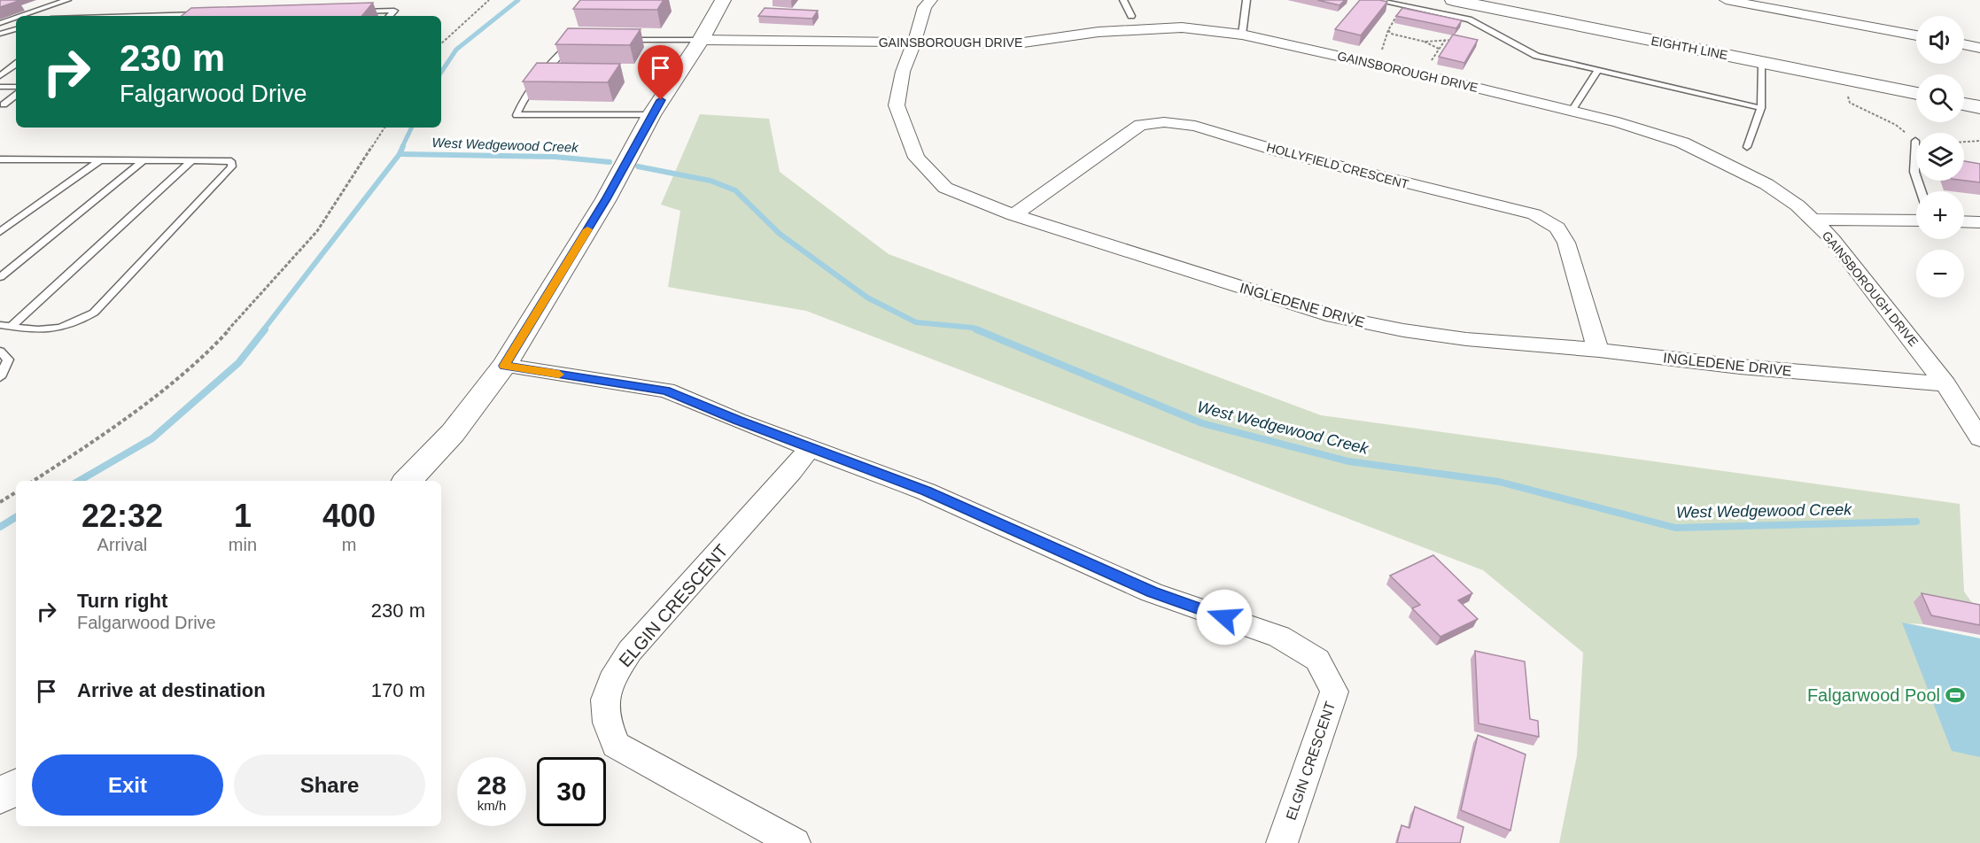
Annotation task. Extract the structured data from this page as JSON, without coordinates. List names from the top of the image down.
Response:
{
  "streets": {
    "street": [
      "GAINSBOROUGH DRIVE",
      "EIGHTH LINE",
      "HOLLYFIELD CRESCENT",
      "INGLEDENE DRIVE",
      "ELGIN CRESCENT"
    ]
  },
  "crossings": [
    ["GAINSBOROUGH DRIVE", "INGLEDENE DRIVE"],
    ["HOLLYFIELD CRESCENT", "INGLEDENE DRIVE"]
  ],
  "water": ["West Wedgewood Creek"],
  "places": {
    "sports": ["Falgarwood Pool"]
  },
  "page": {
    "map_buttons": ["+", "−"],
    "turn": ["230 m", "Falgarwood Drive"],
    "eta": [
      "22:32",
      "Arrival",
      "1",
      "min",
      "400",
      "m"
    ],
    "list": [
      {
        "name": "Turn right",
        "note": "Falgarwood Drive",
        "value": "230 m"
      },
      {
        "name": "Arrive at destination",
        "value": "170 m"
      }
    ],
    "buttons": ["Exit", "Share"],
    "speed": "28 km/h",
    "limit": "30"
  }
}
